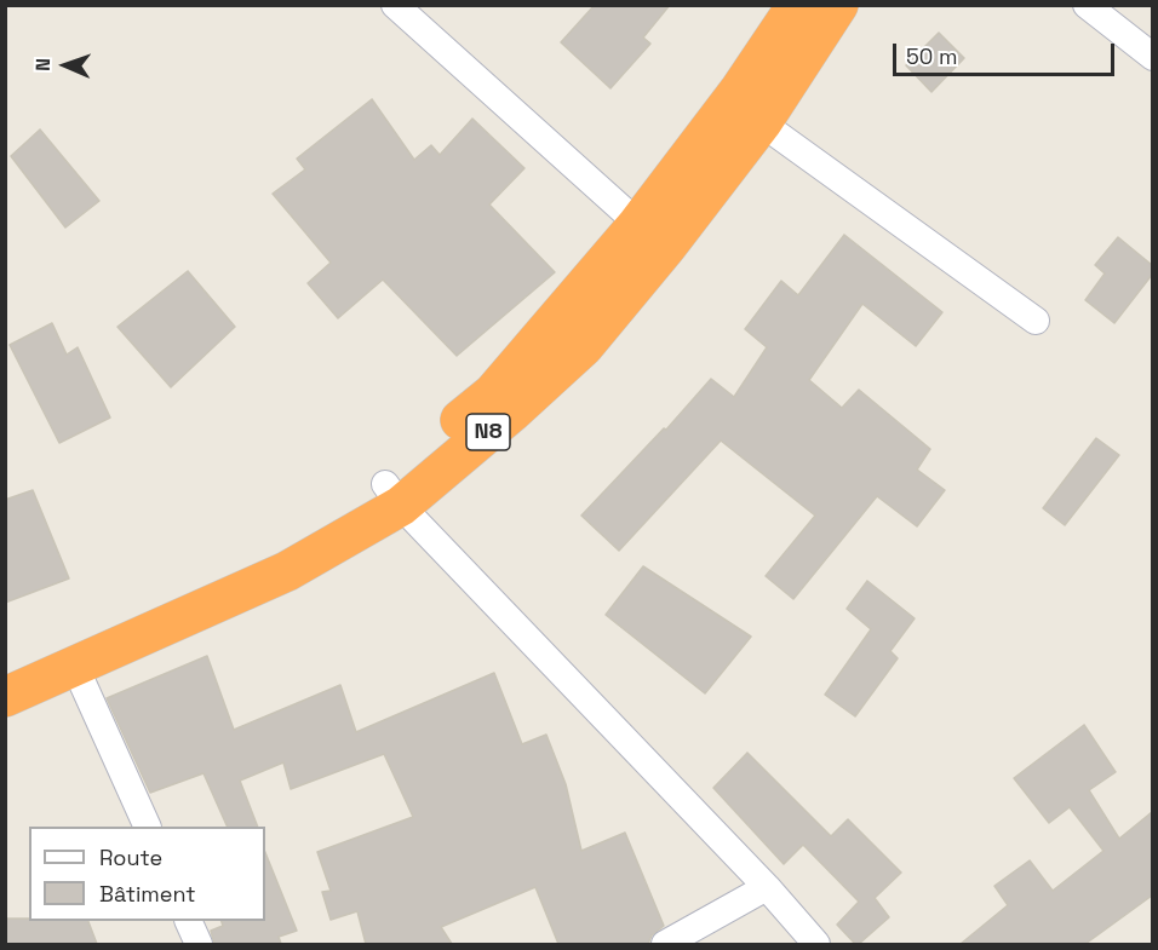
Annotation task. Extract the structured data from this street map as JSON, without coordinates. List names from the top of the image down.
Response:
{
  "streets": {
    "highway": ["N8"]
  },
  "legend": ["Route", "Bâtiment"],
  "scale_bar": "50 m",
  "north": "left"
}
